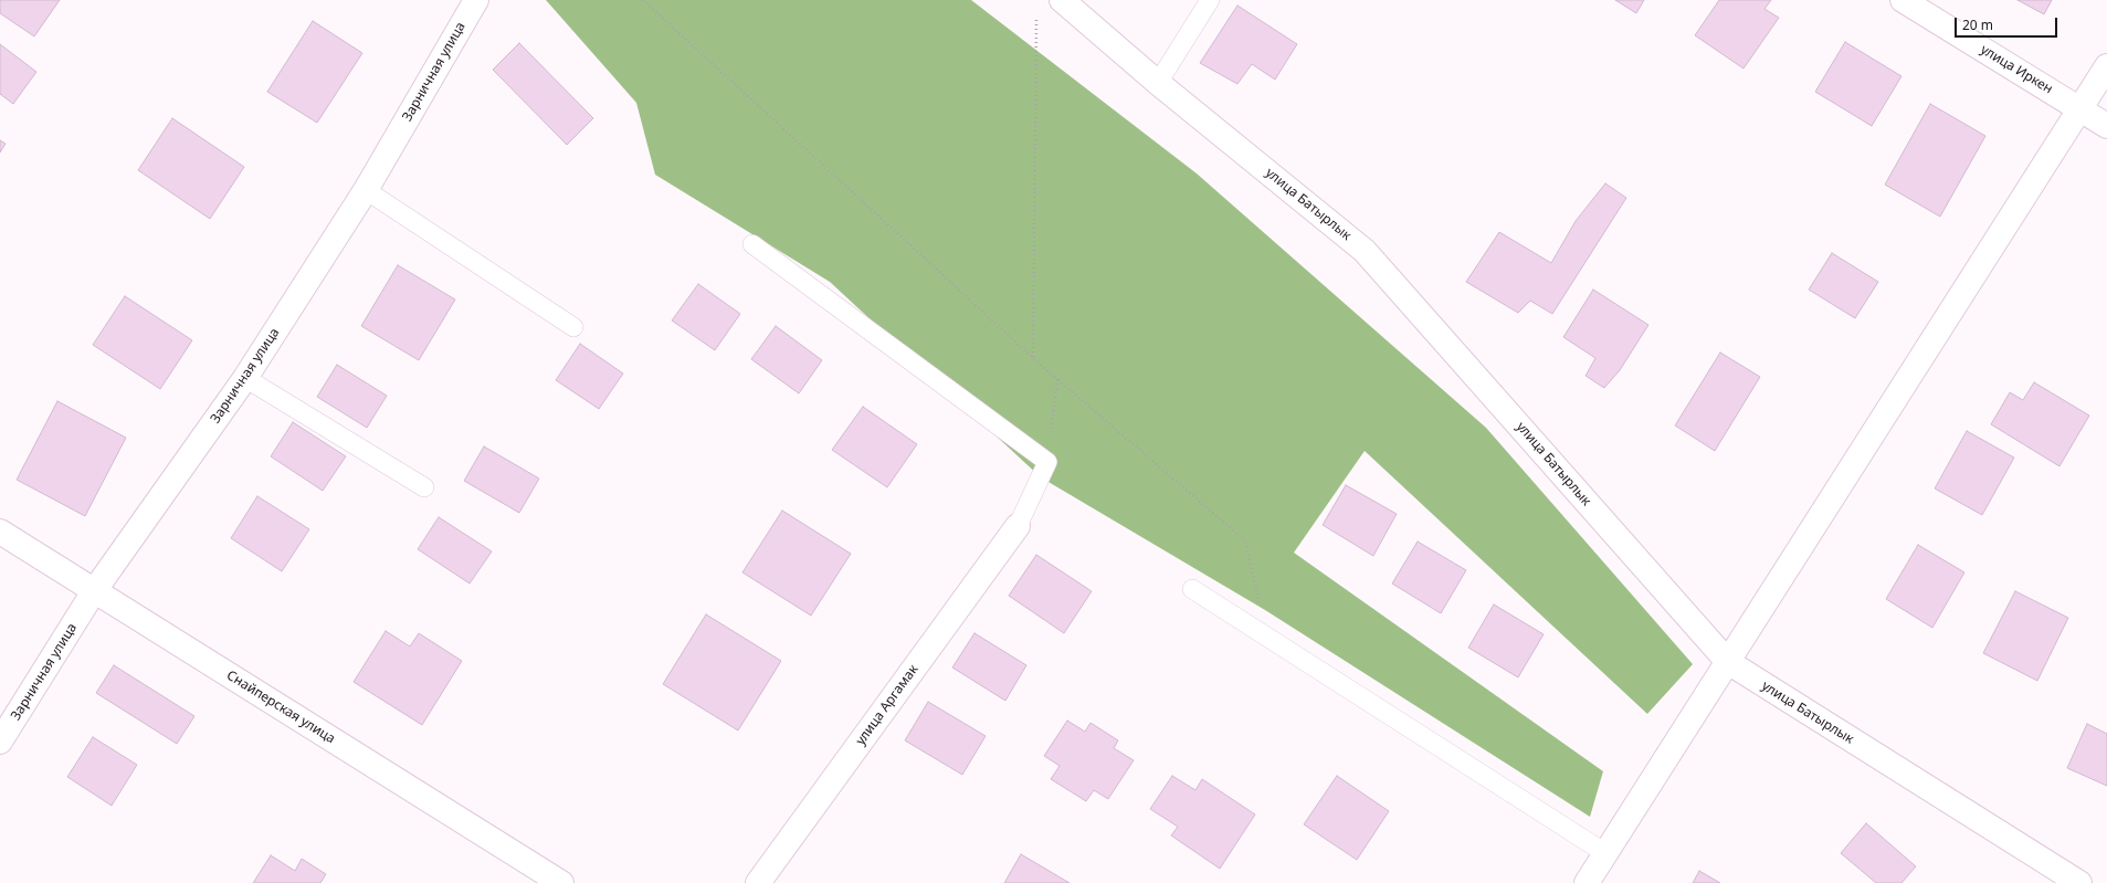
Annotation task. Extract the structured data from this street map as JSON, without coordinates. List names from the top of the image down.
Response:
{
  "streets": {
    "street": [
      "улица Иркен",
      "Зарничная улица",
      "улица Батырлык",
      "улица Аргамак",
      "Снайперская улица"
    ]
  },
  "crossings": [
    ["Зарничная улица", "Снайперская улица"]
  ],
  "scale_bar": "20 m"
}
